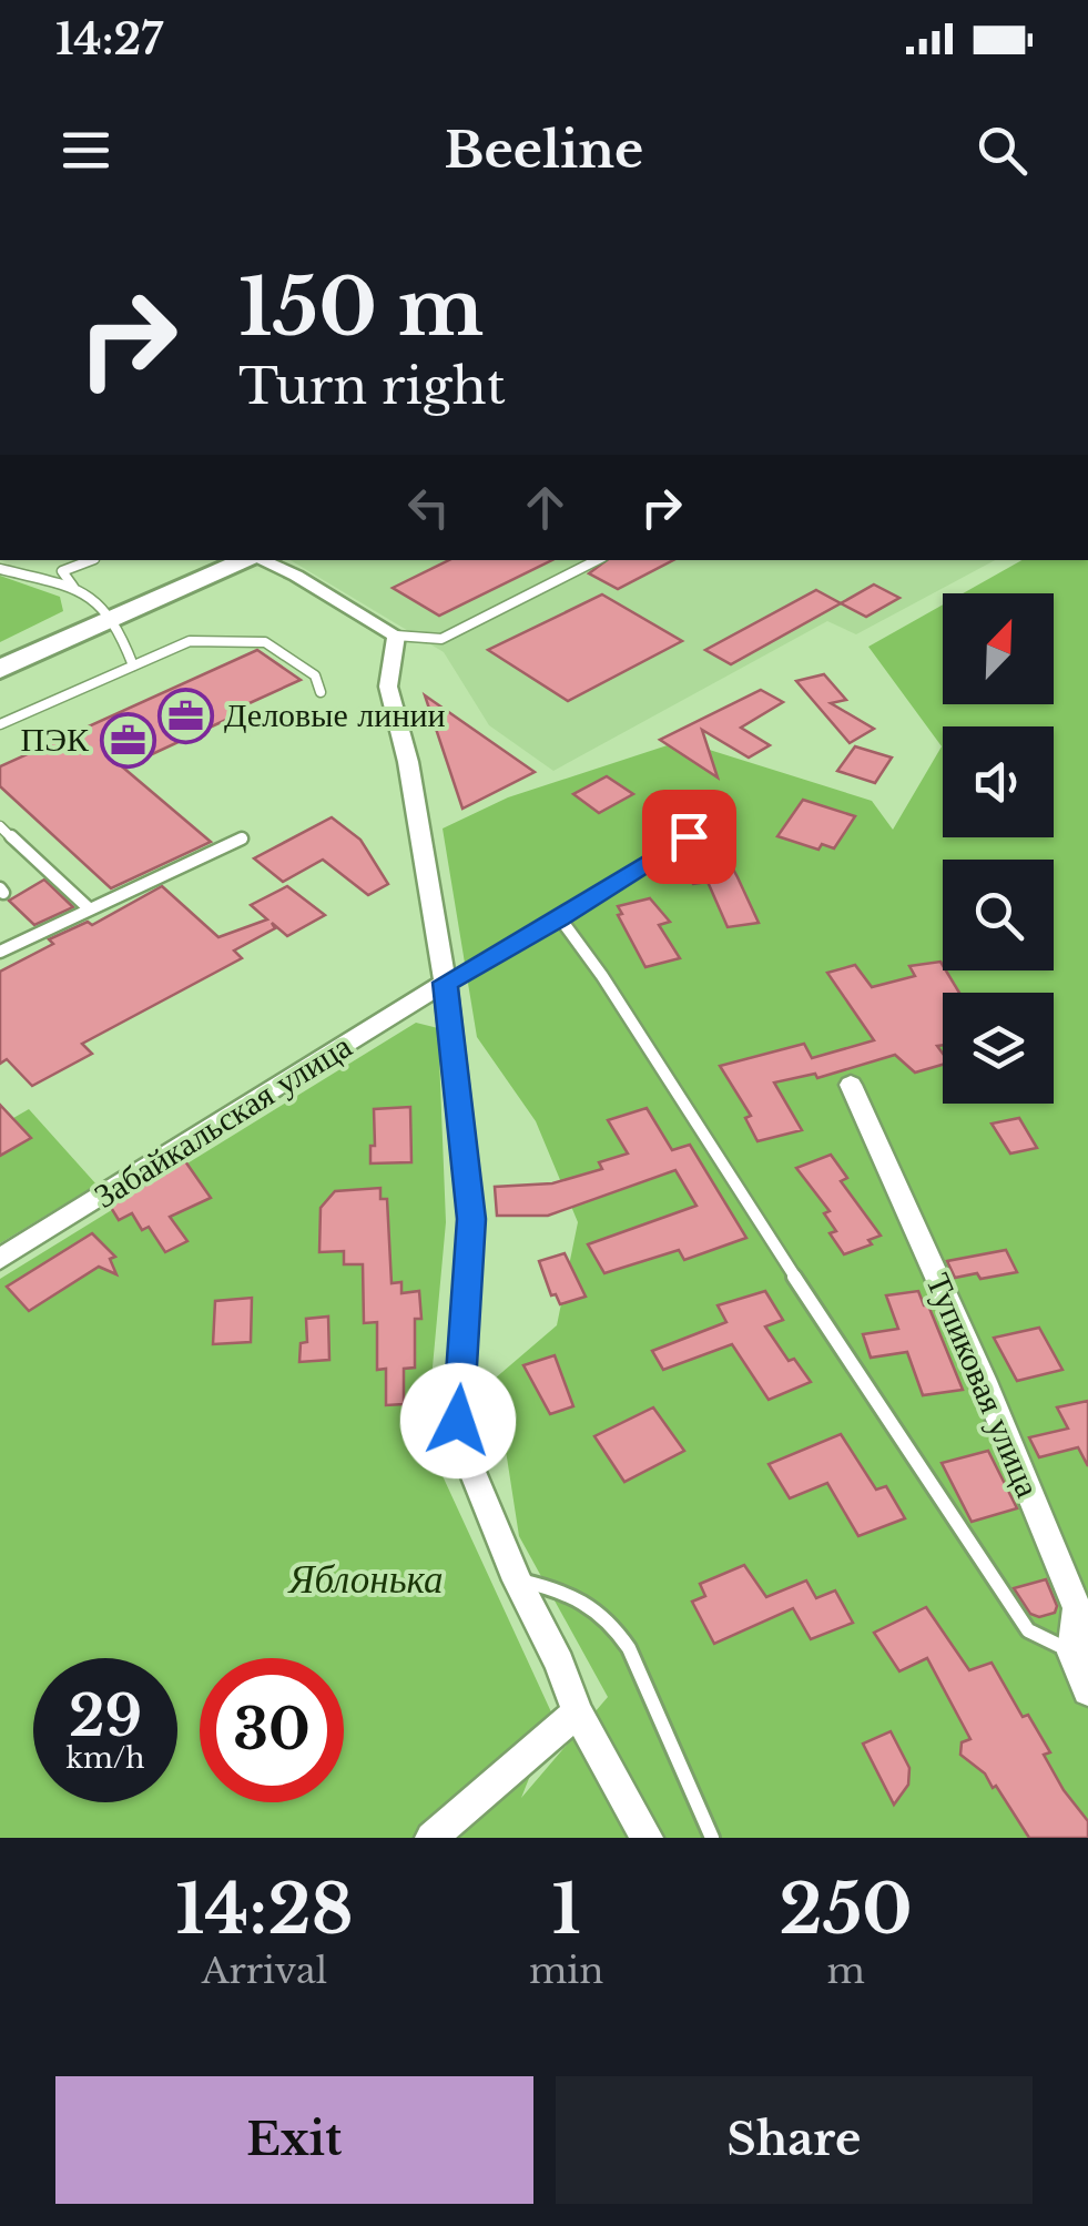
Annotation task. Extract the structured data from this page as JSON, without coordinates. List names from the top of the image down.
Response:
{
  "streets": {
    "street": ["Забайкальская улица", "Тупиковая улица"]
  },
  "parks": ["Яблонька"],
  "places": {
    "office": ["Деловые линии", "ПЭК"]
  },
  "north": "top right",
  "page": {
    "status": "14:27",
    "header": "Beeline",
    "turn": ["150 m", "Turn right"],
    "speed": "29 km/h",
    "limit": "30",
    "eta": [
      "14:28",
      "Arrival",
      "1",
      "min",
      "250",
      "m"
    ],
    "buttons": ["Exit", "Share"]
  }
}
